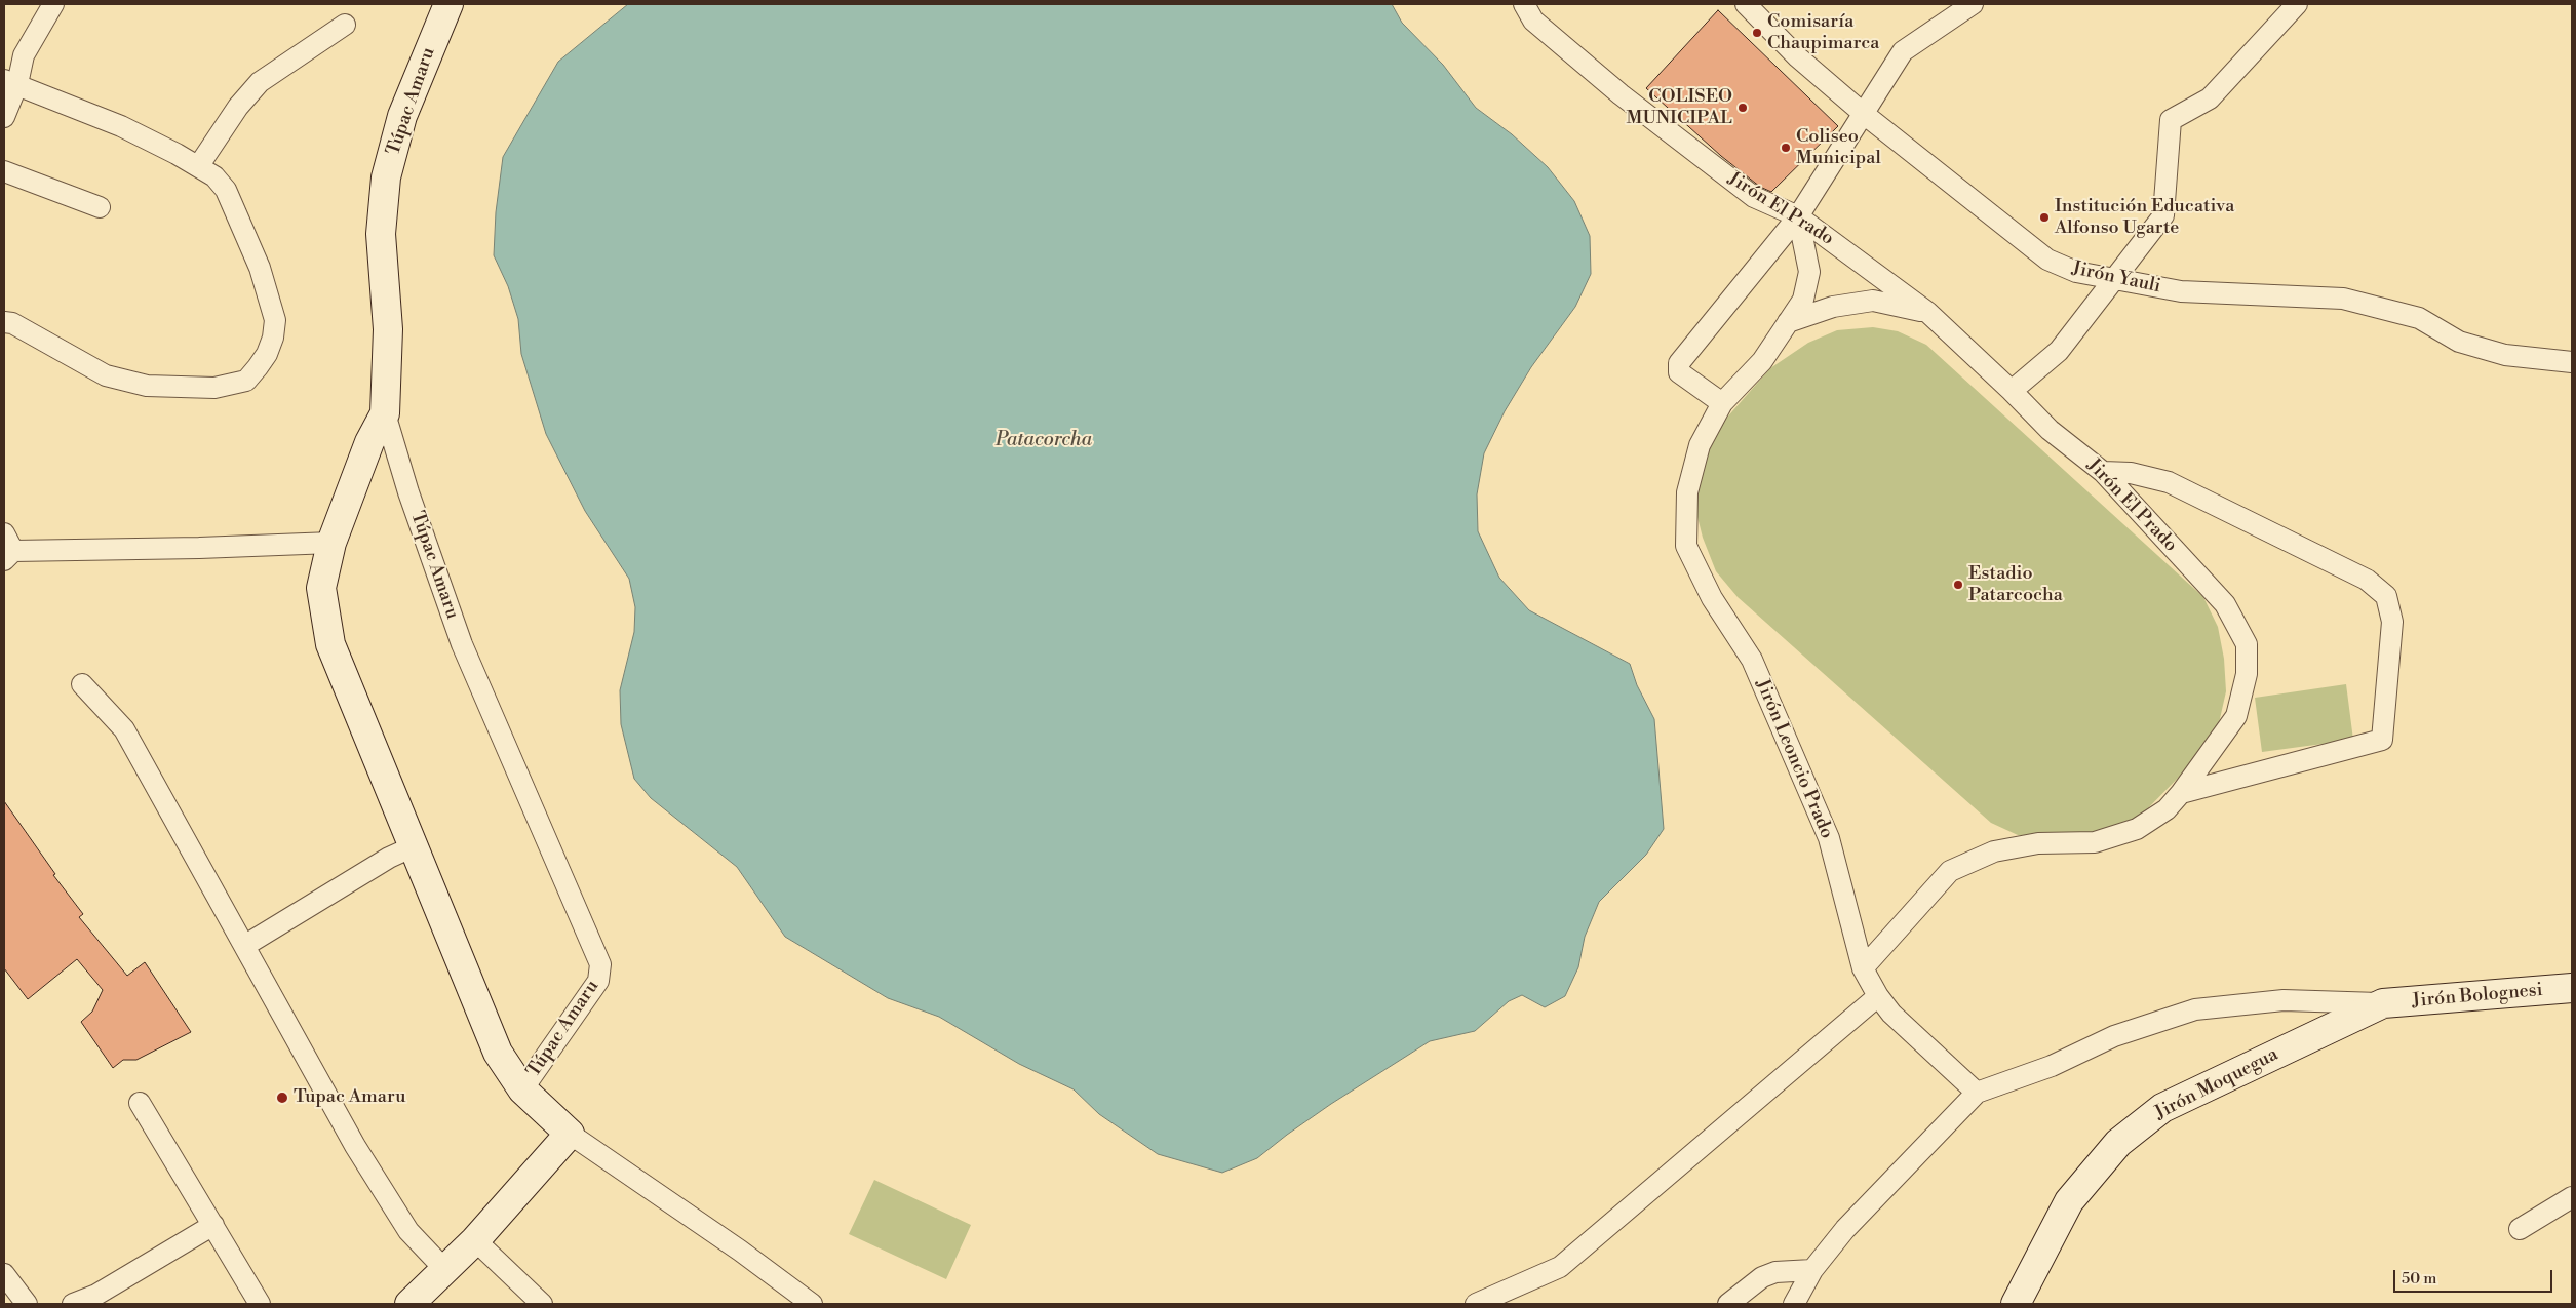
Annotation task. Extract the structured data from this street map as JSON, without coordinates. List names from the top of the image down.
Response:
{
  "streets": {
    "street": [
      "Túpac Amaru",
      "Jirón El Prado",
      "Jirón Yauli",
      "Jirón Leoncio Prado",
      "Jirón Bolognesi",
      "Jirón Moquegua"
    ]
  },
  "crossings": [
    ["Jirón El Prado", "Jirón Leoncio Prado"],
    ["Jirón Bolognesi", "Jirón Moquegua"]
  ],
  "water": ["Patacorcha"],
  "places": [
    "Comisaría Chaupimarca",
    "COLISEO MUNICIPAL",
    "Coliseo Municipal",
    "Institución Educativa Alfonso Ugarte",
    "Estadio Patarcocha",
    "Tupac Amaru"
  ],
  "scale_bar": "50 m"
}
